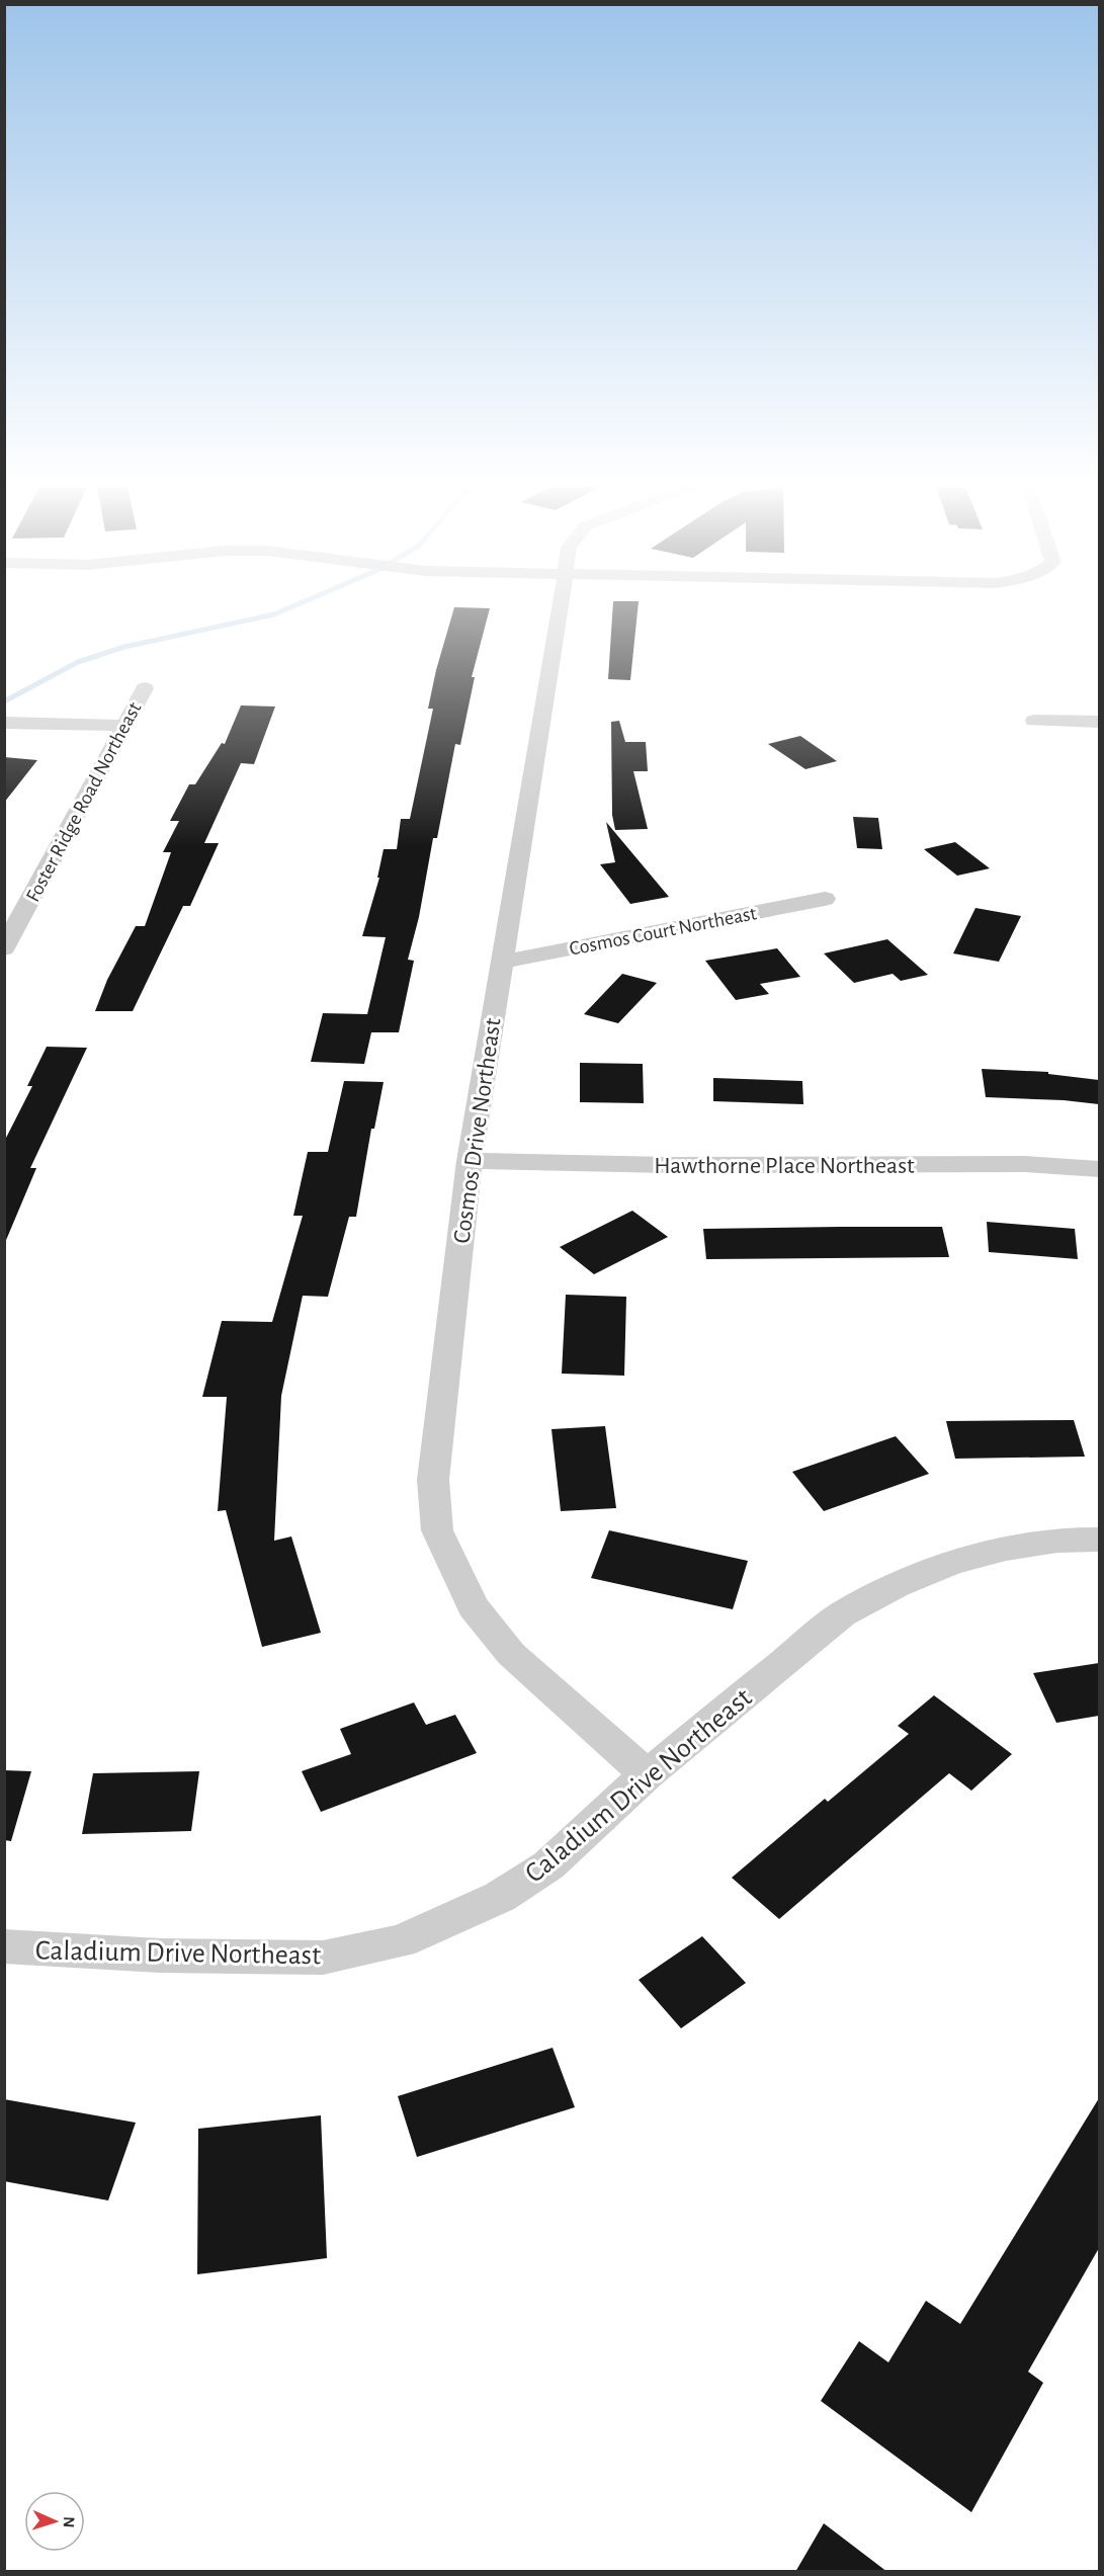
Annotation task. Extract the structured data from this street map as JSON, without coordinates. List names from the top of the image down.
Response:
{
  "streets": {
    "street": [
      "Foster Ridge Road Northeast",
      "Cosmos Court Northeast",
      "Cosmos Drive Northeast",
      "Hawthorne Place Northeast",
      "Caladium Drive Northeast"
    ]
  },
  "crossings": [
    ["Cosmos Court Northeast", "Cosmos Drive Northeast"],
    ["Cosmos Drive Northeast", "Hawthorne Place Northeast"],
    ["Cosmos Drive Northeast", "Caladium Drive Northeast"]
  ],
  "north": "right"
}
